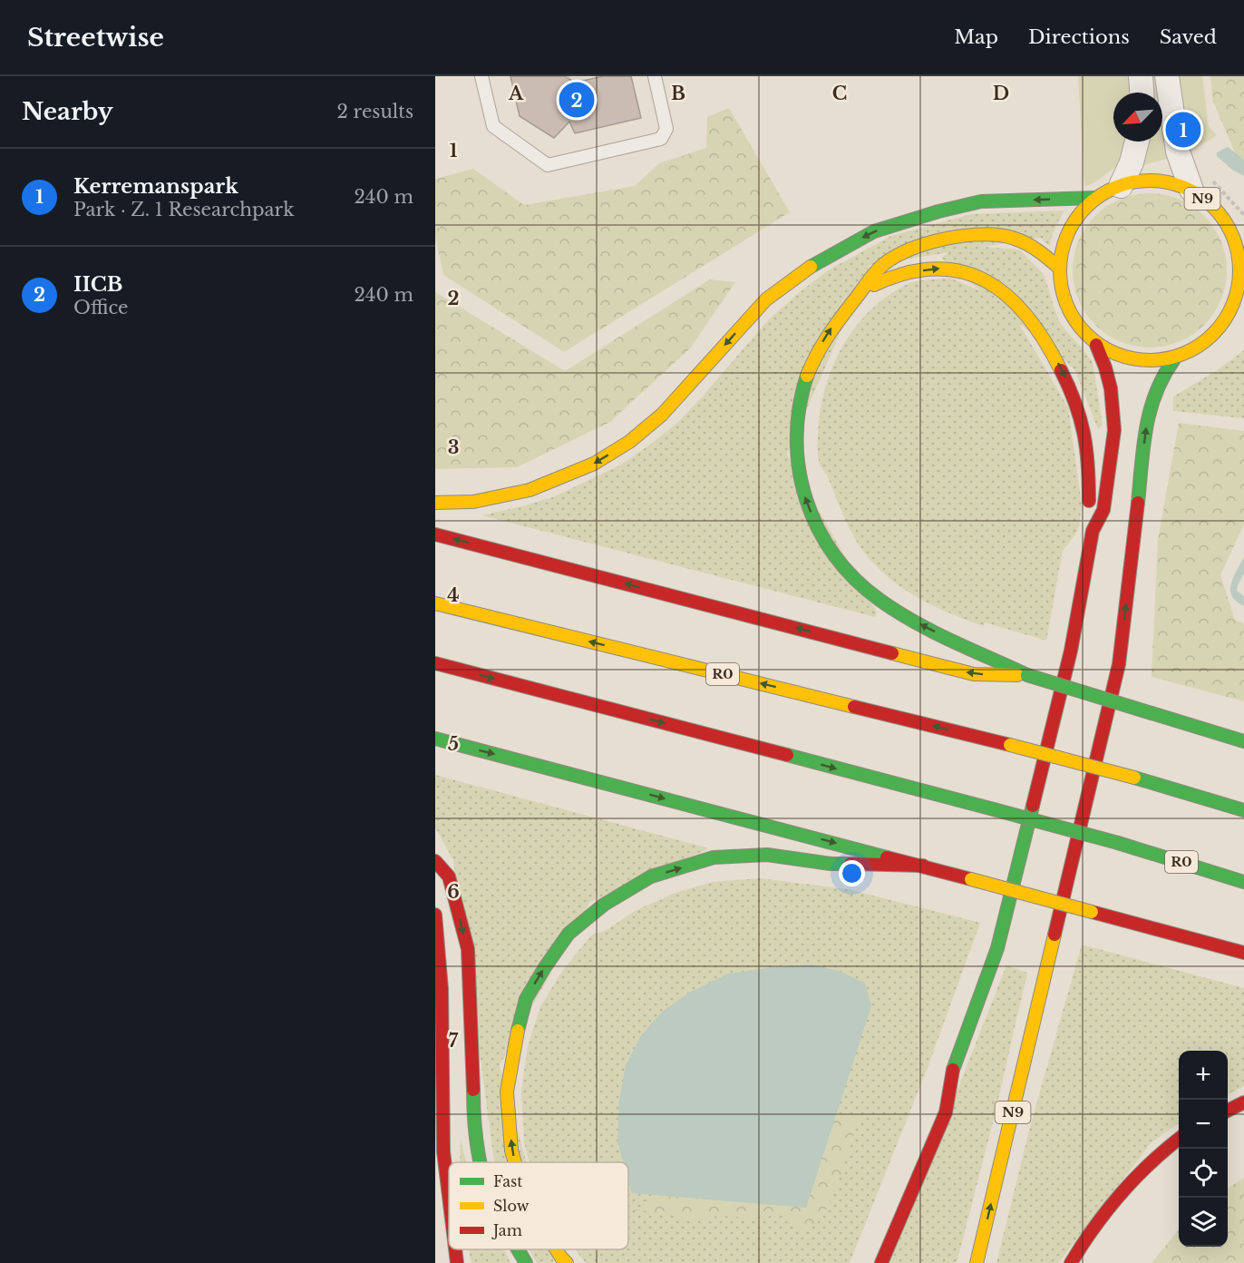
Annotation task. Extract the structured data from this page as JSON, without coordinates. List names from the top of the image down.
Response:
{
  "streets": {
    "main road": ["N9", "R0"]
  },
  "legend": ["Fast", "Slow", "Jam"],
  "north": "bottom left",
  "page": {
    "header": "Streetwise",
    "nav": ["Map", "Directions", "Saved"],
    "heading": ["Nearby", "2 results"],
    "pins": ["2", "1"],
    "list": [
      {
        "mark": "1",
        "name": "Kerremanspark",
        "note": "Park · Z. 1 Researchpark",
        "value": "240 m"
      },
      {
        "mark": "2",
        "name": "IICB",
        "note": "Office",
        "value": "240 m"
      }
    ],
    "map_buttons": ["+", "−"]
  },
  "grid": {
    "columns": [
      "A",
      "B",
      "C",
      "D"
    ],
    "rows": [
      "1",
      "2",
      "3",
      "4",
      "5",
      "6",
      "7"
    ]
  }
}
